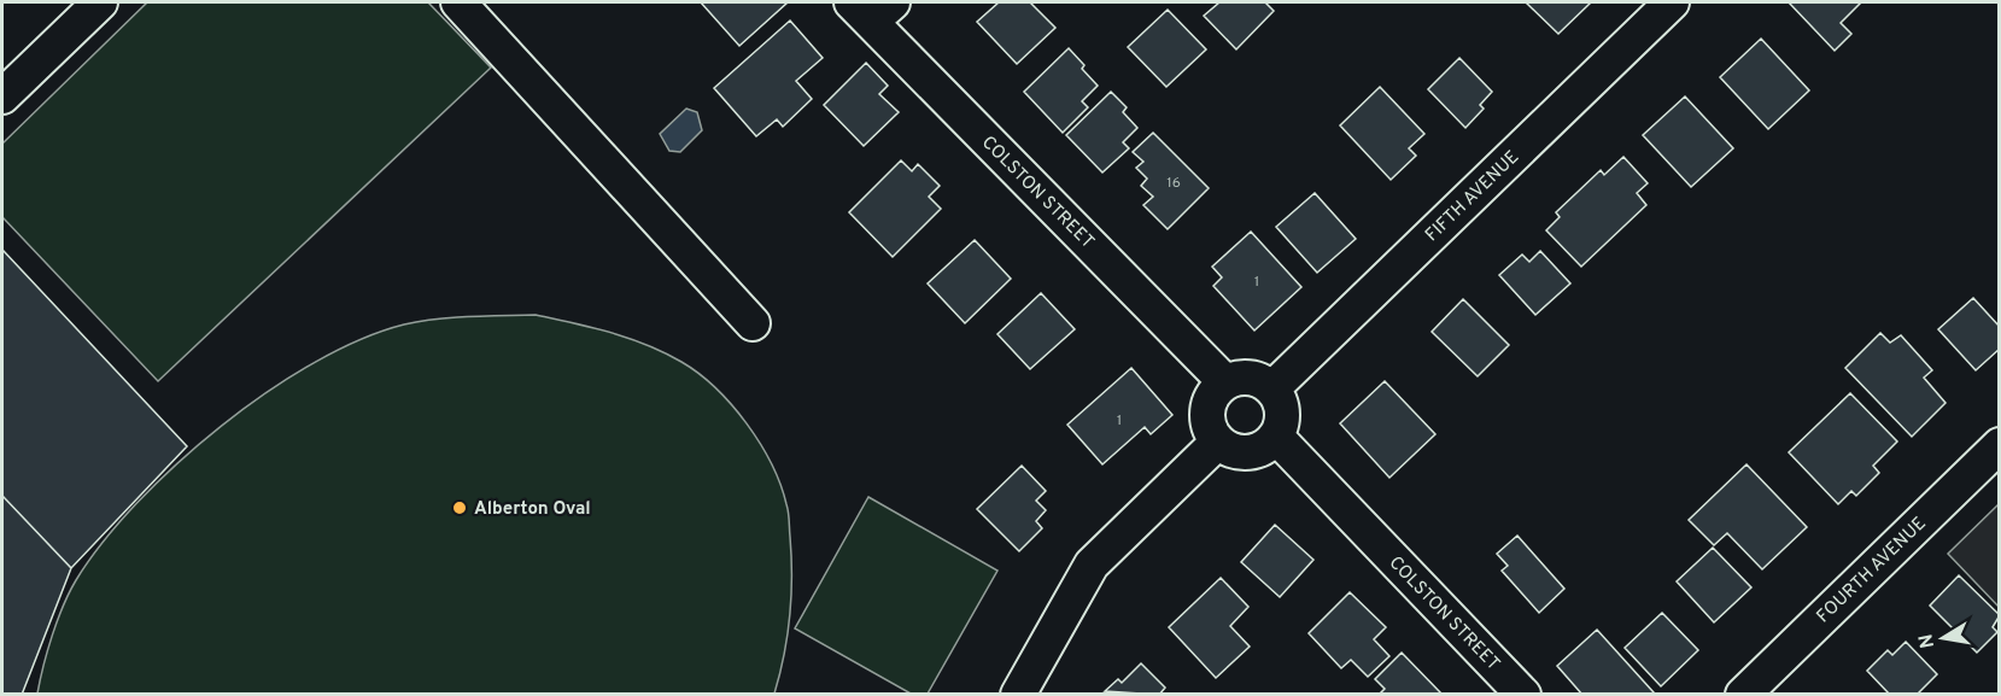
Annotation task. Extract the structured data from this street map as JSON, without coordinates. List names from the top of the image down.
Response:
{
  "streets": {
    "street": ["COLSTON STREET", "FIFTH AVENUE", "FOURTH AVENUE"]
  },
  "crossings": [
    ["COLSTON STREET", "FIFTH AVENUE"]
  ],
  "places": ["Alberton Oval"],
  "house_numbers": ["16", "1", "1"],
  "north": "left"
}
